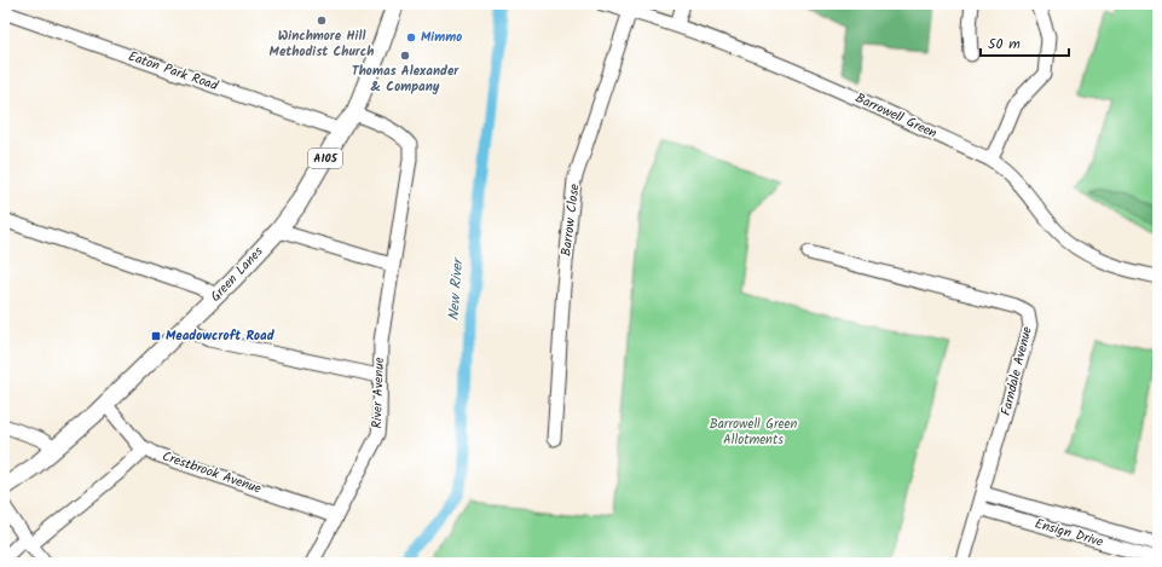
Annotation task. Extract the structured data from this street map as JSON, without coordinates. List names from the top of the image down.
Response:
{
  "streets": {
    "main road": ["A105", "Green Lanes"],
    "street": [
      "Eaton Park Road",
      "Barrowell Green",
      "Barrow Close",
      "Farndale Avenue",
      "River Avenue",
      "Crestbrook Avenue",
      "Ensign Drive"
    ]
  },
  "crossings": [
    ["Eaton Park Road", "Green Lanes"],
    ["Barrowell Green", "Barrow Close"],
    ["Green Lanes", "River Avenue"],
    ["Green Lanes", "Crestbrook Avenue"],
    ["Farndale Avenue", "Ensign Drive"],
    ["River Avenue", "Crestbrook Avenue"]
  ],
  "water": ["New River"],
  "parks": ["Barrowell Green Allotments"],
  "places": {
    "other": ["Winchmore Hill Methodist Church", "Mimmo", "Thomas Alexander & Company"],
    "transit": ["Meadowcroft Road"]
  },
  "scale_bar": "50 m"
}
